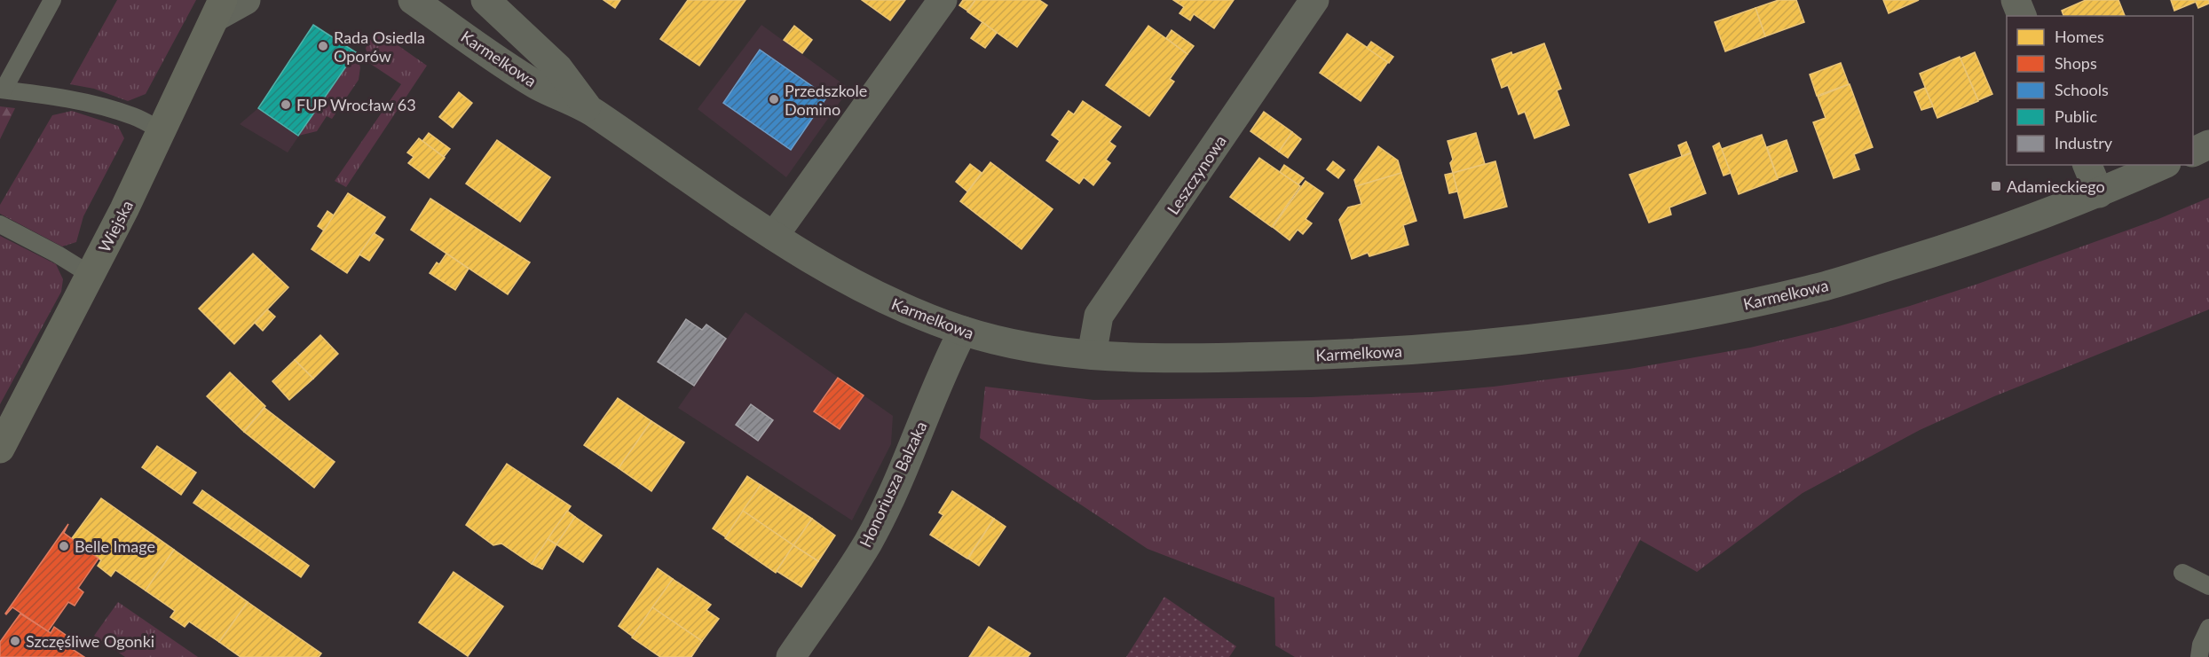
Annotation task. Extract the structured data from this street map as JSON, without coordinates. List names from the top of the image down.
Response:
{
  "streets": {
    "main road": ["Wiejska"],
    "street": ["Karmelkowa", "Leszczynowa", "Honoriusza Balzaka"]
  },
  "crossings": [
    ["Karmelkowa", "Leszczynowa"],
    ["Karmelkowa", "Honoriusza Balzaka"]
  ],
  "places": {
    "other": [
      "Rada Osiedla Oporów",
      "Przedszkole Domino",
      "FUP Wrocław 63",
      "Belle Image",
      "Szczęśliwe Ogonki"
    ],
    "transit": ["Adamieckiego"]
  },
  "legend": [
    "Homes",
    "Shops",
    "Schools",
    "Public",
    "Industry"
  ]
}
